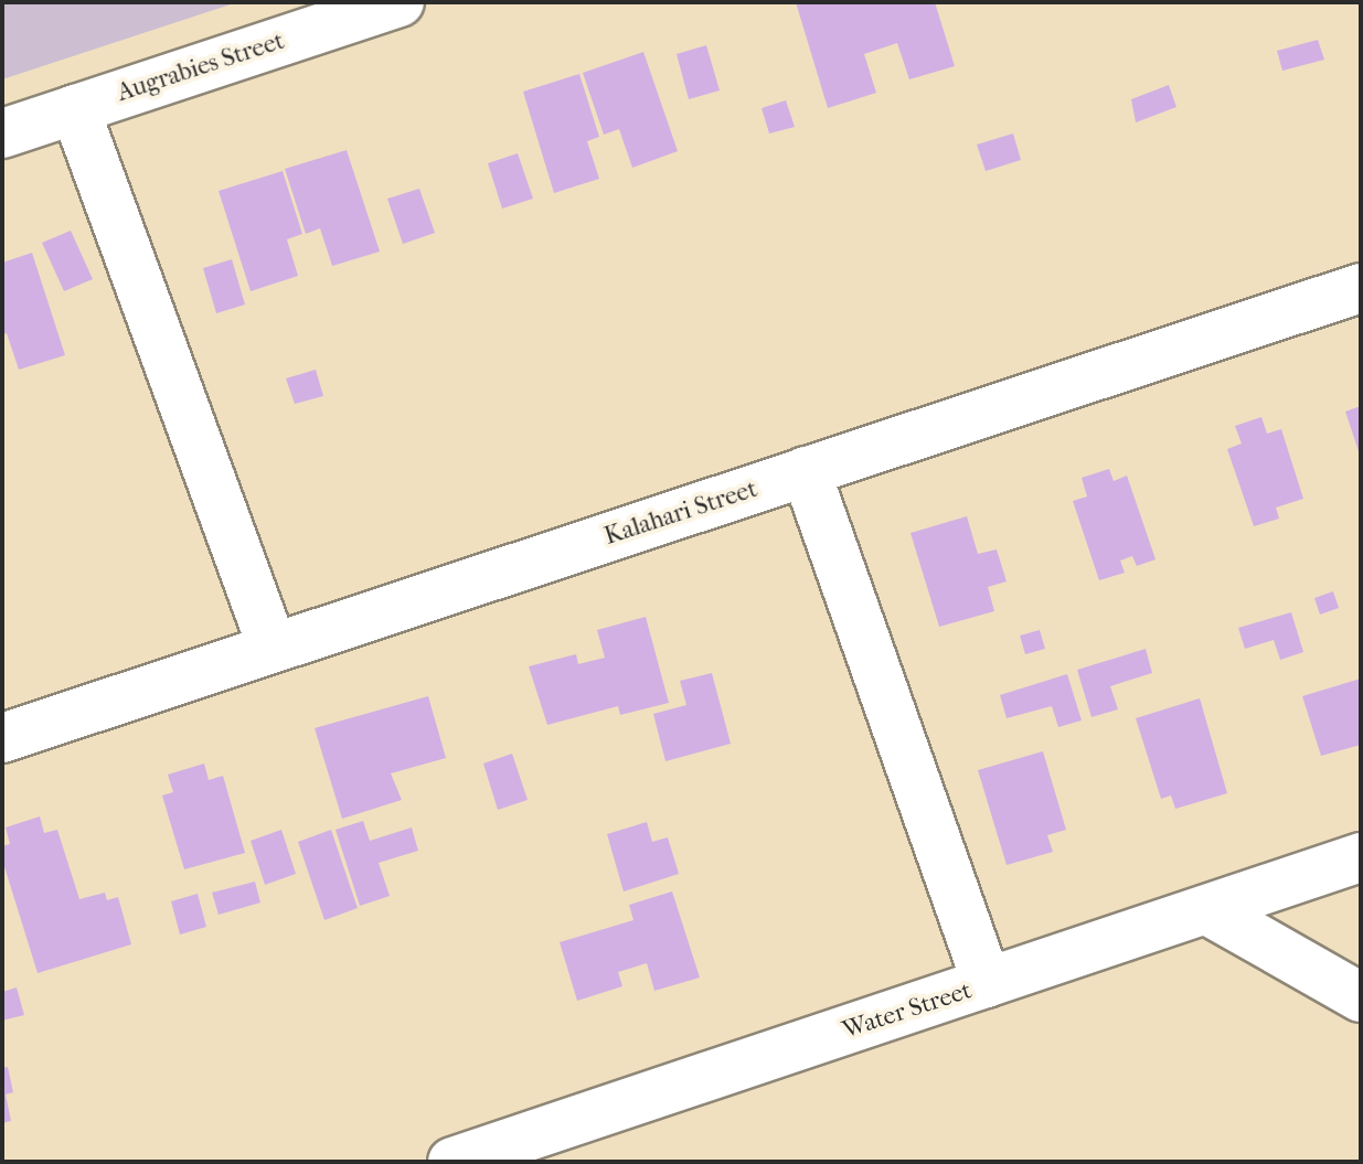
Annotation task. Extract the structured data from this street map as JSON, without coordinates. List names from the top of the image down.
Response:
{
  "streets": {
    "street": ["Augrabies Street", "Kalahari Street", "Water Street"]
  }
}
